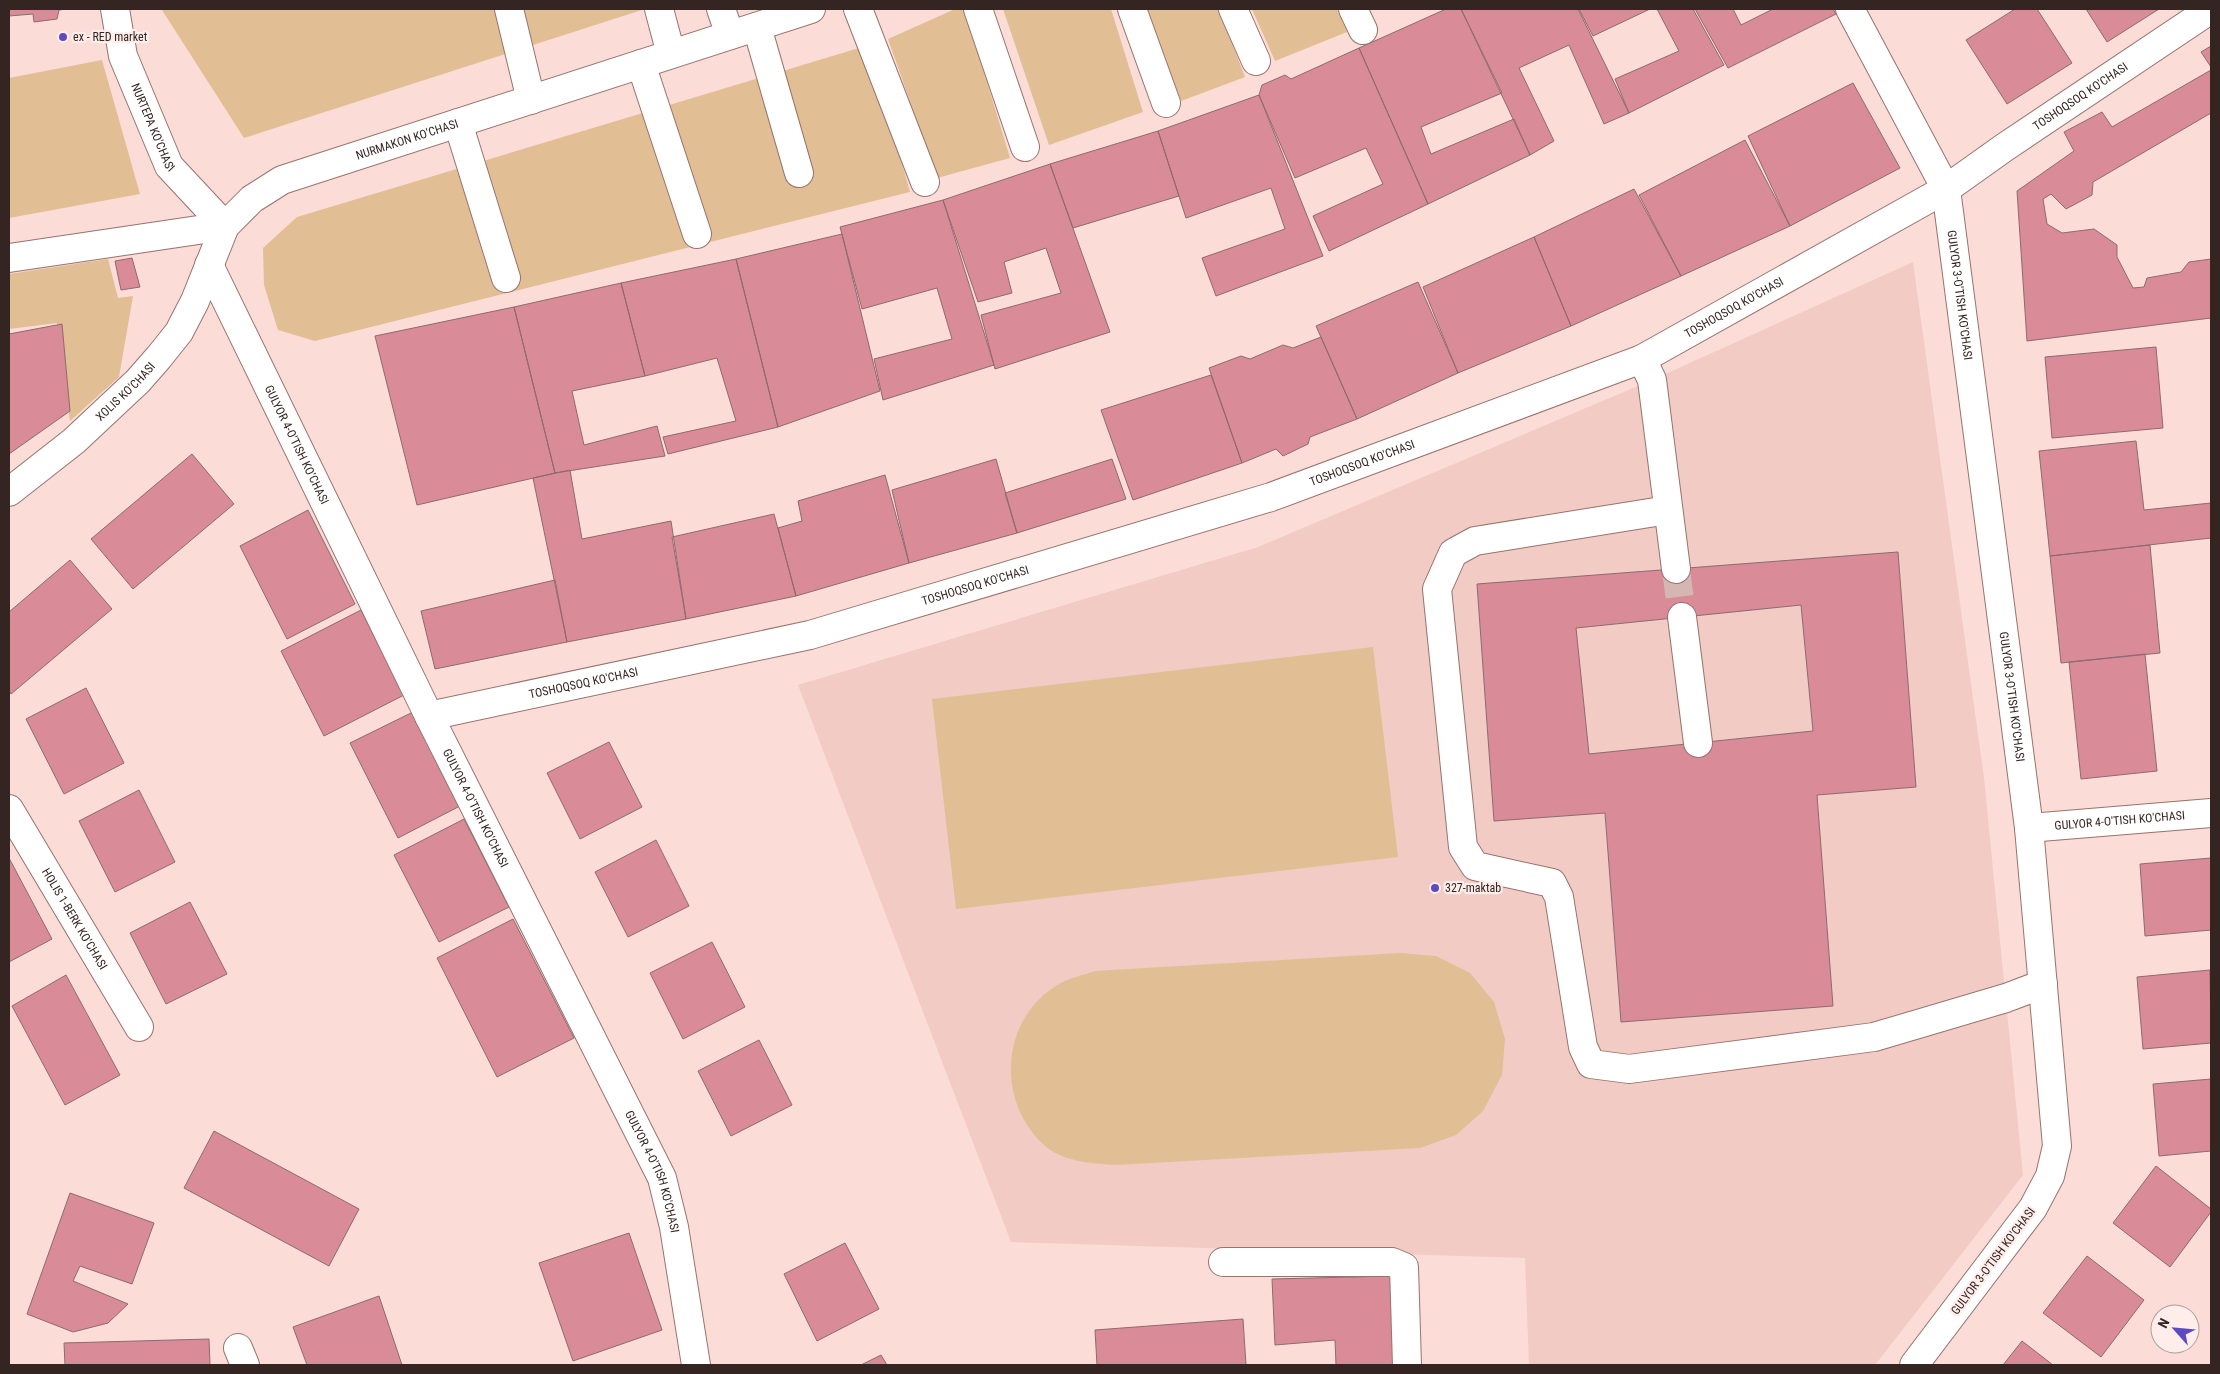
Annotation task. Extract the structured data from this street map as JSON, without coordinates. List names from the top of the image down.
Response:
{
  "streets": {
    "street": [
      "TOSHOQSOQ KO'CHASI",
      "NURTEPA KO'CHASI",
      "NURMAKON KO'CHASI",
      "GULYOR 3-O'TISH KO'CHASI",
      "XOLIS KO'CHASI",
      "GULYOR 4-O'TISH KO'CHASI",
      "HOLIS 1-BERK KO'CHASI"
    ]
  },
  "crossings": [
    ["TOSHOQSOQ KO'CHASI", "GULYOR 3-O'TISH KO'CHASI"],
    ["TOSHOQSOQ KO'CHASI", "GULYOR 4-O'TISH KO'CHASI"],
    ["NURTEPA KO'CHASI", "NURMAKON KO'CHASI"],
    ["NURTEPA KO'CHASI", "XOLIS KO'CHASI"],
    ["NURMAKON KO'CHASI", "XOLIS KO'CHASI"],
    ["GULYOR 3-O'TISH KO'CHASI", "GULYOR 4-O'TISH KO'CHASI"],
    ["XOLIS KO'CHASI", "GULYOR 4-O'TISH KO'CHASI"]
  ],
  "places": ["ex - RED market", "327-maktab"],
  "north": "top left"
}
